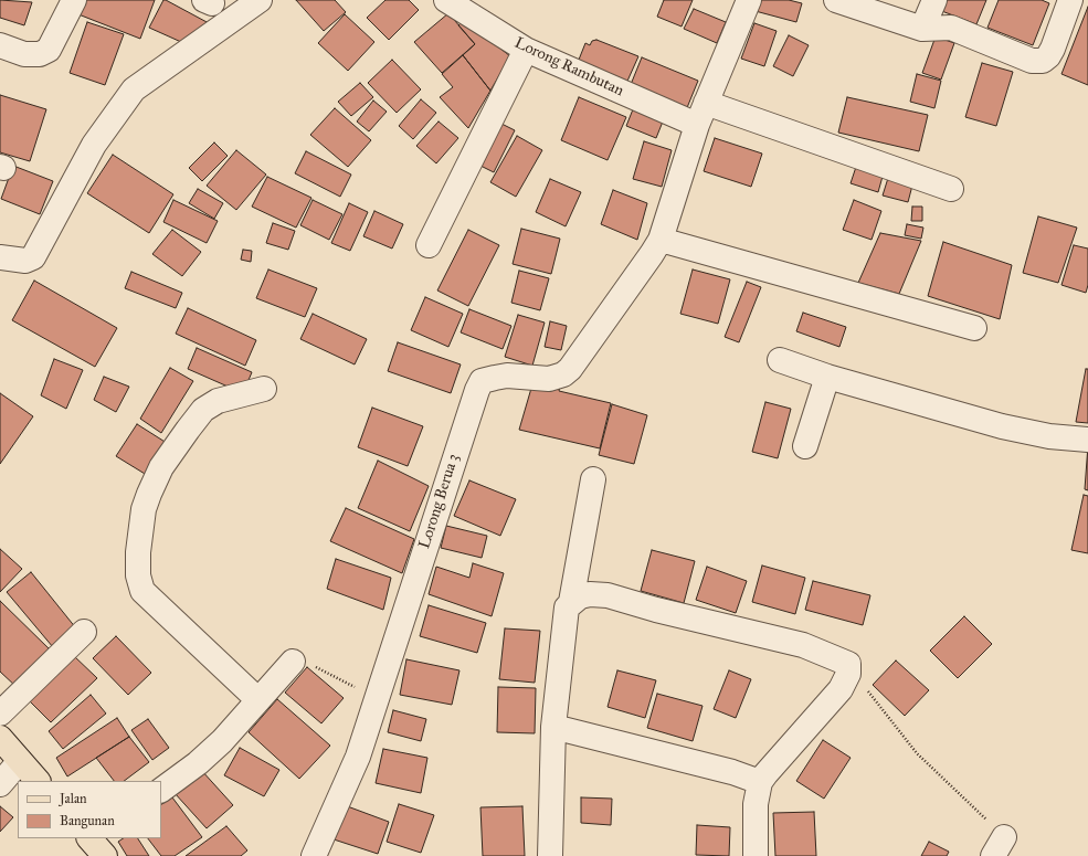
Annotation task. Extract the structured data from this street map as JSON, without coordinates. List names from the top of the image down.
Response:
{
  "streets": {
    "street": ["Lorong Rambutan", "Lorong Berua 3"]
  },
  "legend": ["Jalan", "Bangunan"]
}
